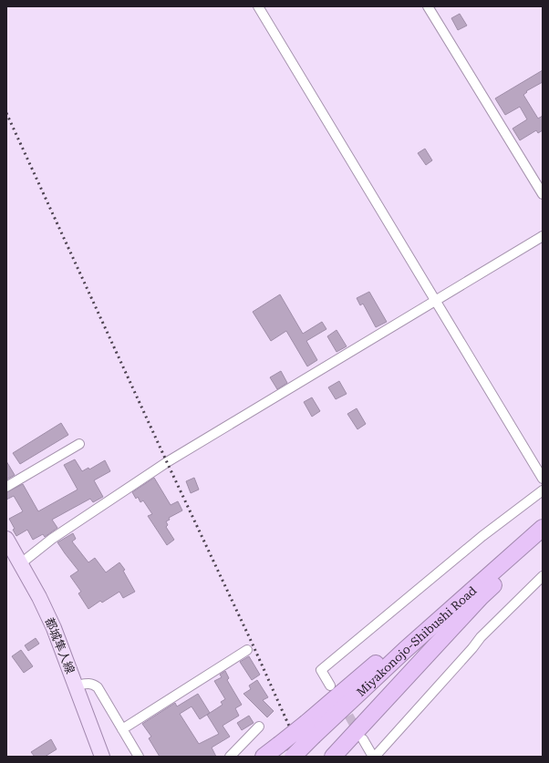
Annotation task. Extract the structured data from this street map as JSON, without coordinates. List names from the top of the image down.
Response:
{
  "streets": {
    "highway": ["Miyakonojo-Shibushi Road"],
    "main road": ["都城隼人線"]
  }
}
